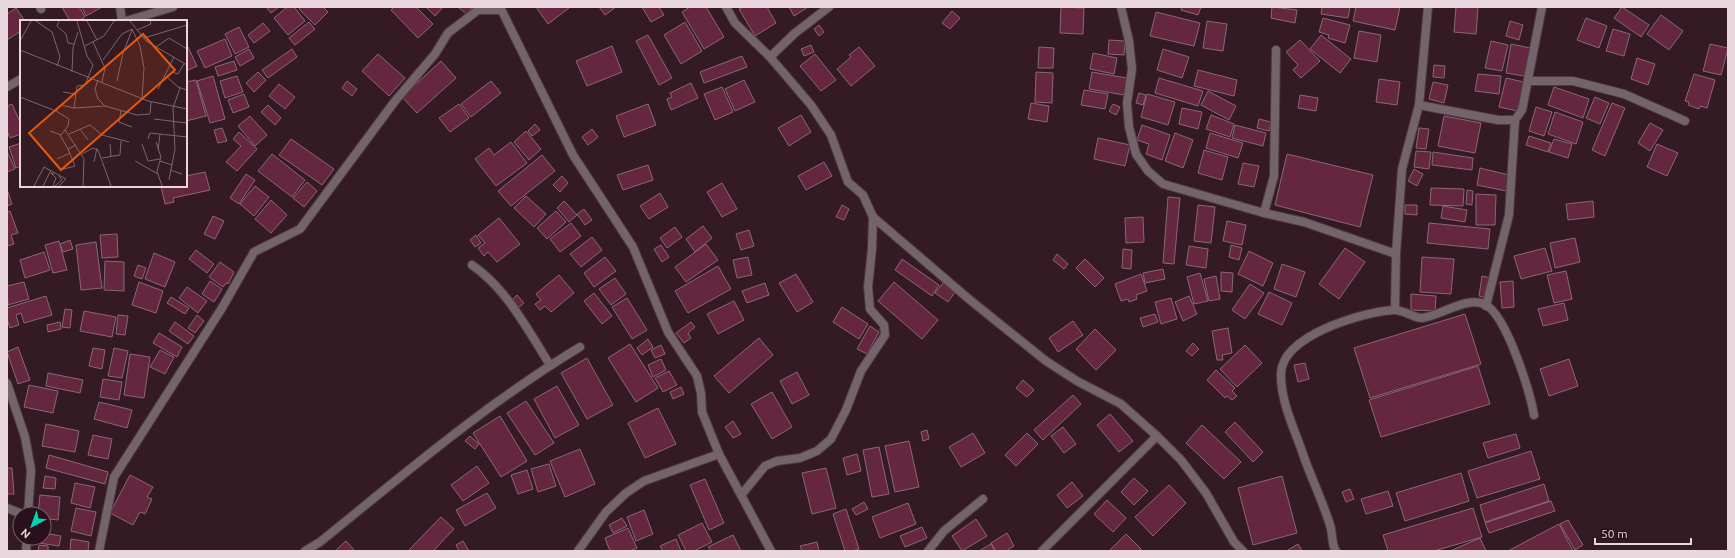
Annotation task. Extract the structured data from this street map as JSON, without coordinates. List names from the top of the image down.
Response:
{
  "scale_bar": "50 m",
  "north": "bottom left"
}
